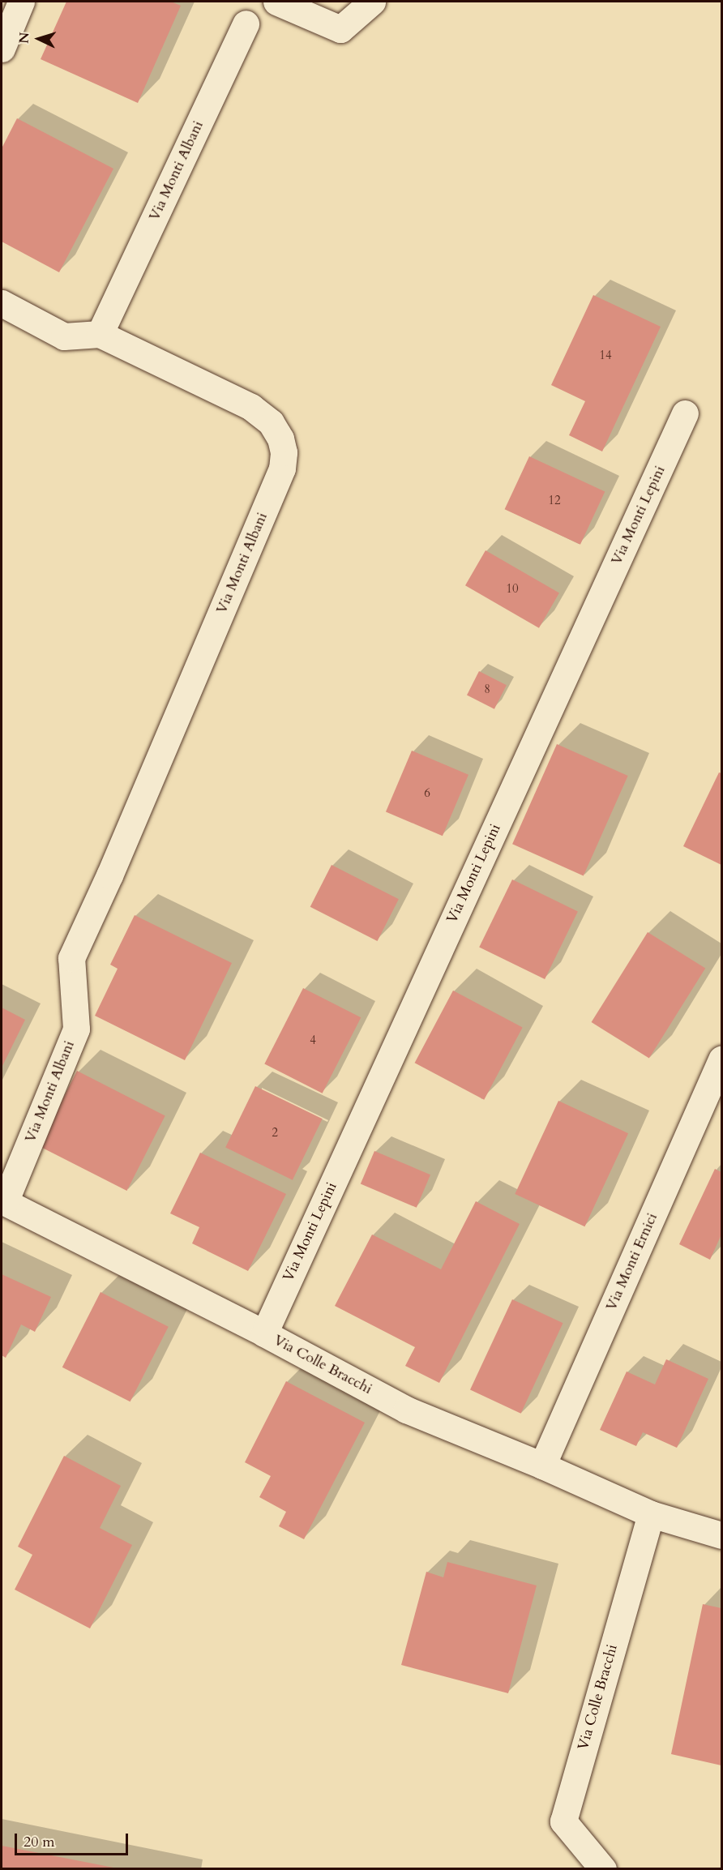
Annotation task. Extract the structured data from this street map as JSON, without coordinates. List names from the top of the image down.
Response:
{
  "streets": {
    "street": [
      "Via Monti Albani",
      "Via Monti Lepini",
      "Via Monti Ernici",
      "Via Colle Bracchi"
    ]
  },
  "crossings": [
    ["Via Monti Albani", "Via Colle Bracchi"],
    ["Via Monti Lepini", "Via Colle Bracchi"],
    ["Via Monti Ernici", "Via Colle Bracchi"]
  ],
  "house_numbers": [
    "14",
    "12",
    "10",
    "8",
    "6",
    "4",
    "2"
  ],
  "scale_bar": "20 m",
  "north": "left"
}
